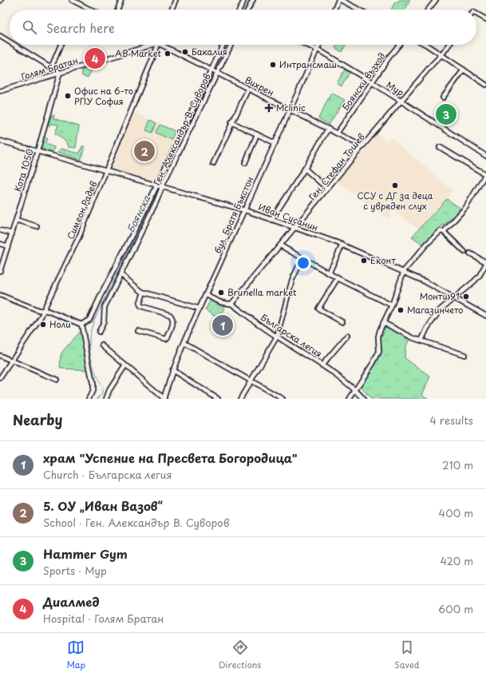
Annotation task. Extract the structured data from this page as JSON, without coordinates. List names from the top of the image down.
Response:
{
  "streets": {
    "street": [
      "Голям Братан",
      "Боянски възход",
      "Вихрен",
      "Мур",
      "Ген. Александър В. Суворов",
      "Ген. Стефан Тошев",
      "Кота 1050",
      "Симеон Радев",
      "бул. Братя Бъкстон",
      "Иван Сусанин",
      "Българска легия"
    ]
  },
  "crossings": [
    ["Голям Братан", "Кота 1050"],
    ["Боянски възход", "Вихрен"],
    ["Боянски възход", "Мур"],
    ["Вихрен", "Ген. Александър В. Суворов"],
    ["Вихрен", "Ген. Стефан Тошев"],
    ["Вихрен", "бул. Братя Бъкстон"],
    ["Мур", "Ген. Стефан Тошев"],
    ["Мур", "бул. Братя Бъкстон"],
    ["Ген. Александър В. Суворов", "Иван Сусанин"],
    ["Ген. Стефан Тошев", "Иван Сусанин"],
    ["Ген. Стефан Тошев", "Българска легия"],
    ["Кота 1050", "Иван Сусанин"],
    ["Симеон Радев", "Иван Сусанин"],
    ["бул. Братя Бъкстон", "Иван Сусанин"],
    ["бул. Братя Бъкстон", "Българска легия"]
  ],
  "water": ["Боянска"],
  "places": {
    "other": [
      "Бакалия",
      "AB Market",
      "Интрансмаш",
      "Офис на 6-то РПУ София",
      "ССУ с ДГ за деца с увреден слух",
      "Еконт",
      "Brunella market",
      "Монти 91",
      "Магазинчето",
      "Ноли"
    ],
    "health": ["Mclinic"]
  },
  "page": {
    "search": "Search here",
    "pins": [
      "4",
      "3",
      "2",
      "1"
    ],
    "heading": ["Nearby", "4 results"],
    "list": [
      {
        "mark": "1",
        "name": "храм \"Успение на Пресвета Богородица\"",
        "note": "Church · Българска легия",
        "value": "210 m"
      },
      {
        "mark": "2",
        "name": "5. ОУ „Иван Вазов“",
        "note": "School · Ген. Александър В. Суворов",
        "value": "400 m"
      },
      {
        "mark": "3",
        "name": "Hammer Gym",
        "note": "Sports · Мур",
        "value": "420 m"
      },
      {
        "mark": "4",
        "name": "Диалмед",
        "note": "Hospital · Голям Братан",
        "value": "600 m"
      }
    ],
    "nav": ["Map", "Directions", "Saved"]
  }
}
